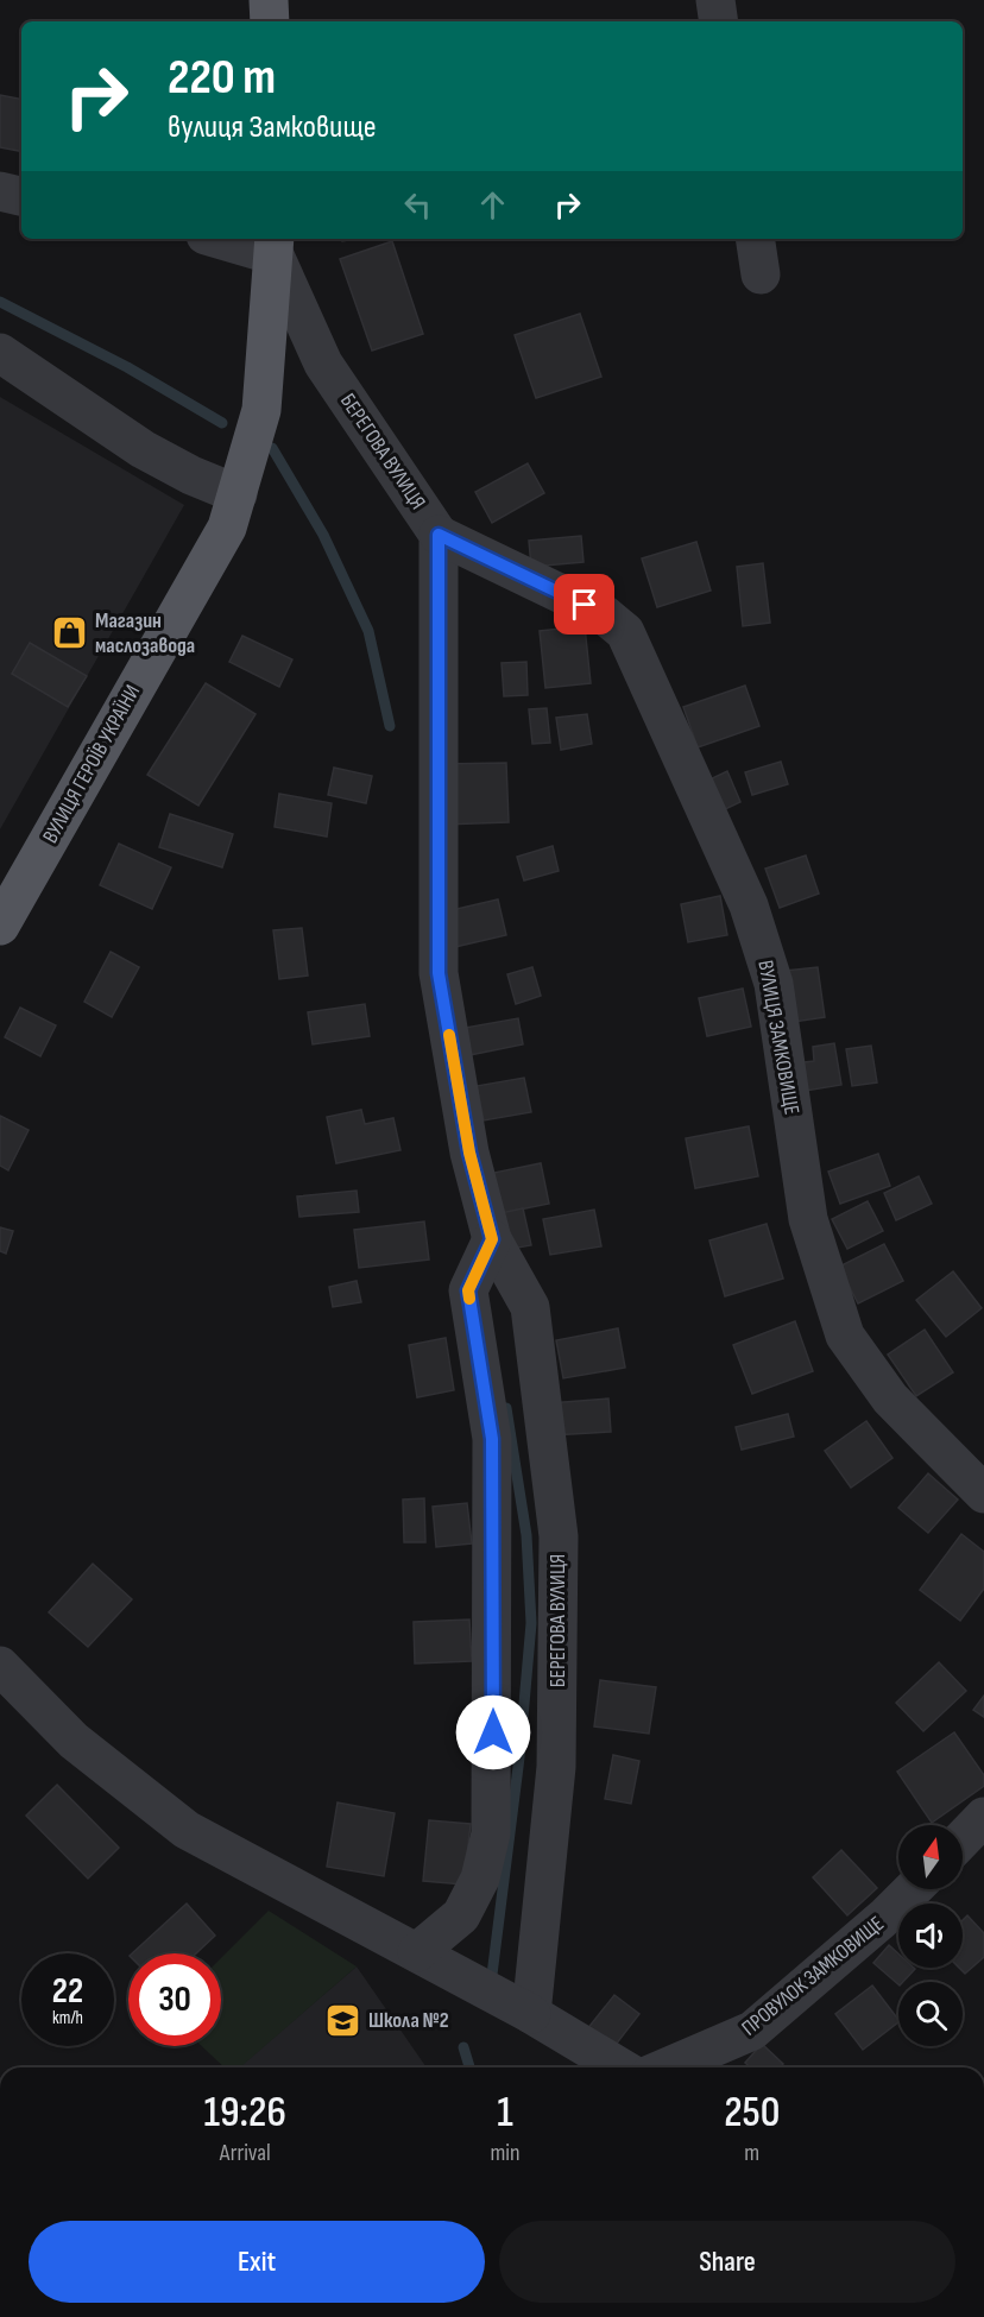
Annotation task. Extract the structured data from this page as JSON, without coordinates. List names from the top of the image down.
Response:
{
  "streets": {
    "main road": ["ВУЛИЦЯ ГЕРОЇВ УКРАЇНИ"],
    "street": ["БЕРЕГОВА ВУЛИЦЯ", "ВУЛИЦЯ ЗАМКОВИЩЕ", "ПРОВУЛОК ЗАМКОВИЩЕ"]
  },
  "crossings": [
    ["БЕРЕГОВА ВУЛИЦЯ", "ВУЛИЦЯ ГЕРОЇВ УКРАЇНИ"],
    ["БЕРЕГОВА ВУЛИЦЯ", "ВУЛИЦЯ ЗАМКОВИЩЕ"]
  ],
  "places": {
    "shop": ["Магазин маслозавода"],
    "school or university": ["Школа №2"]
  },
  "north": "top",
  "page": {
    "turn": ["220 m", "вулиця Замковище"],
    "speed": "22 km/h",
    "limit": "30",
    "eta": [
      "19:26",
      "Arrival",
      "1",
      "min",
      "250",
      "m"
    ],
    "buttons": ["Exit", "Share"]
  }
}
